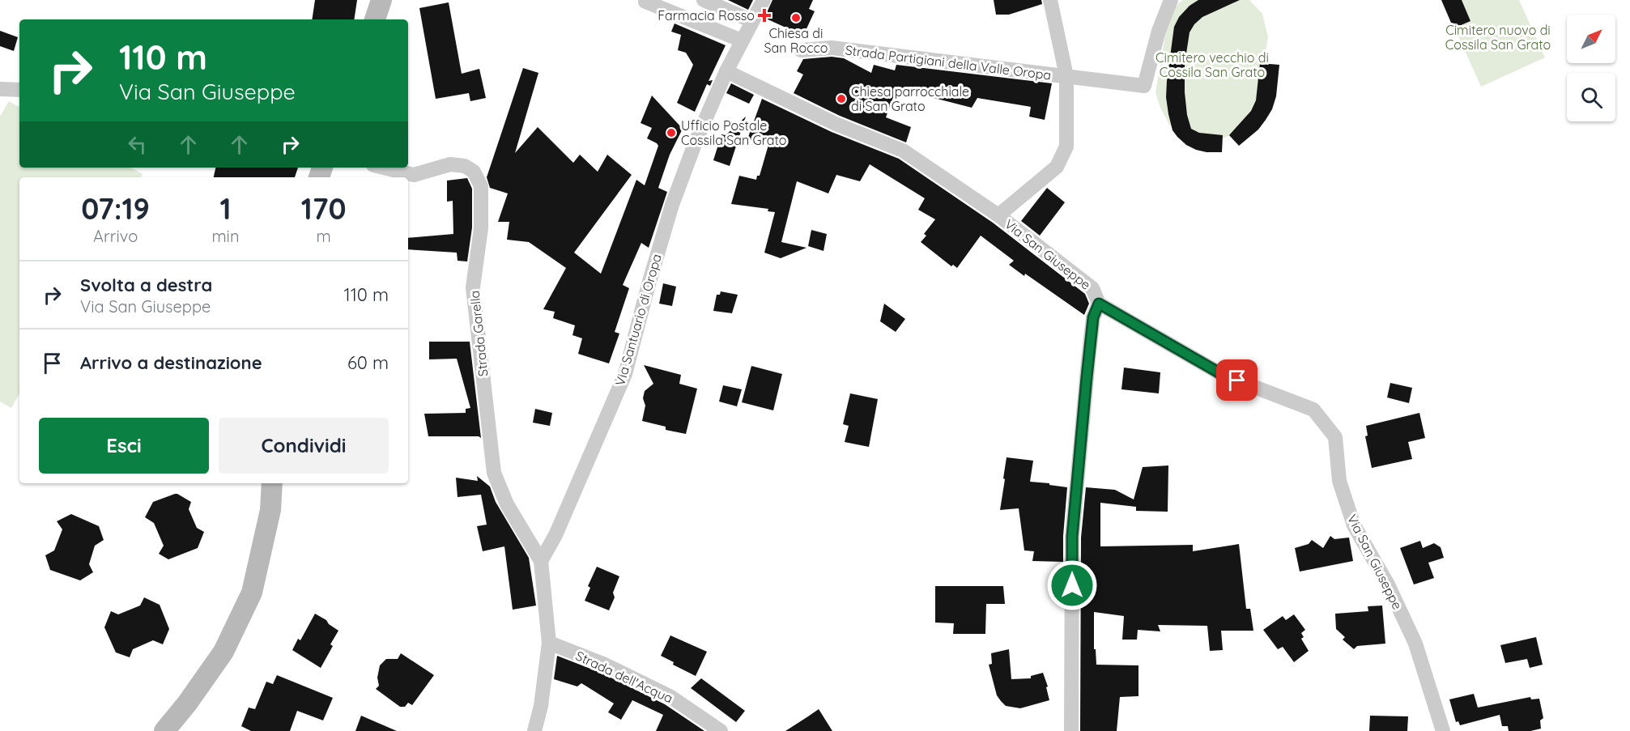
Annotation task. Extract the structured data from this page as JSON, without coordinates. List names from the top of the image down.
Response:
{
  "streets": {
    "street": [
      "Strada Partigiani della Valle Oropa",
      "Via San Giuseppe",
      "Via Santuario di Oropa",
      "Strada Garella",
      "Strada dell'Acqua"
    ]
  },
  "crossings": [
    ["Via San Giuseppe", "Via Santuario di Oropa"],
    ["Via Santuario di Oropa", "Strada Garella"]
  ],
  "parks": ["Cimitero nuovo di Cossila San Grato", "Cimitero vecchio di Cossila San Grato"],
  "places": {
    "health": ["Farmacia Rosso"],
    "other": ["Chiesa di San Rocco", "Chiesa parrocchiale di San Grato", "Ufficio Postale Cossila San Grato"]
  },
  "north": "top right",
  "page": {
    "turn": ["110 m", "Via San Giuseppe"],
    "eta": [
      "07:19",
      "Arrivo",
      "1",
      "min",
      "170",
      "m"
    ],
    "list": [
      {
        "name": "Svolta a destra",
        "note": "Via San Giuseppe",
        "value": "110 m"
      },
      {
        "name": "Arrivo a destinazione",
        "value": "60 m"
      }
    ],
    "buttons": ["Esci", "Condividi"]
  }
}
